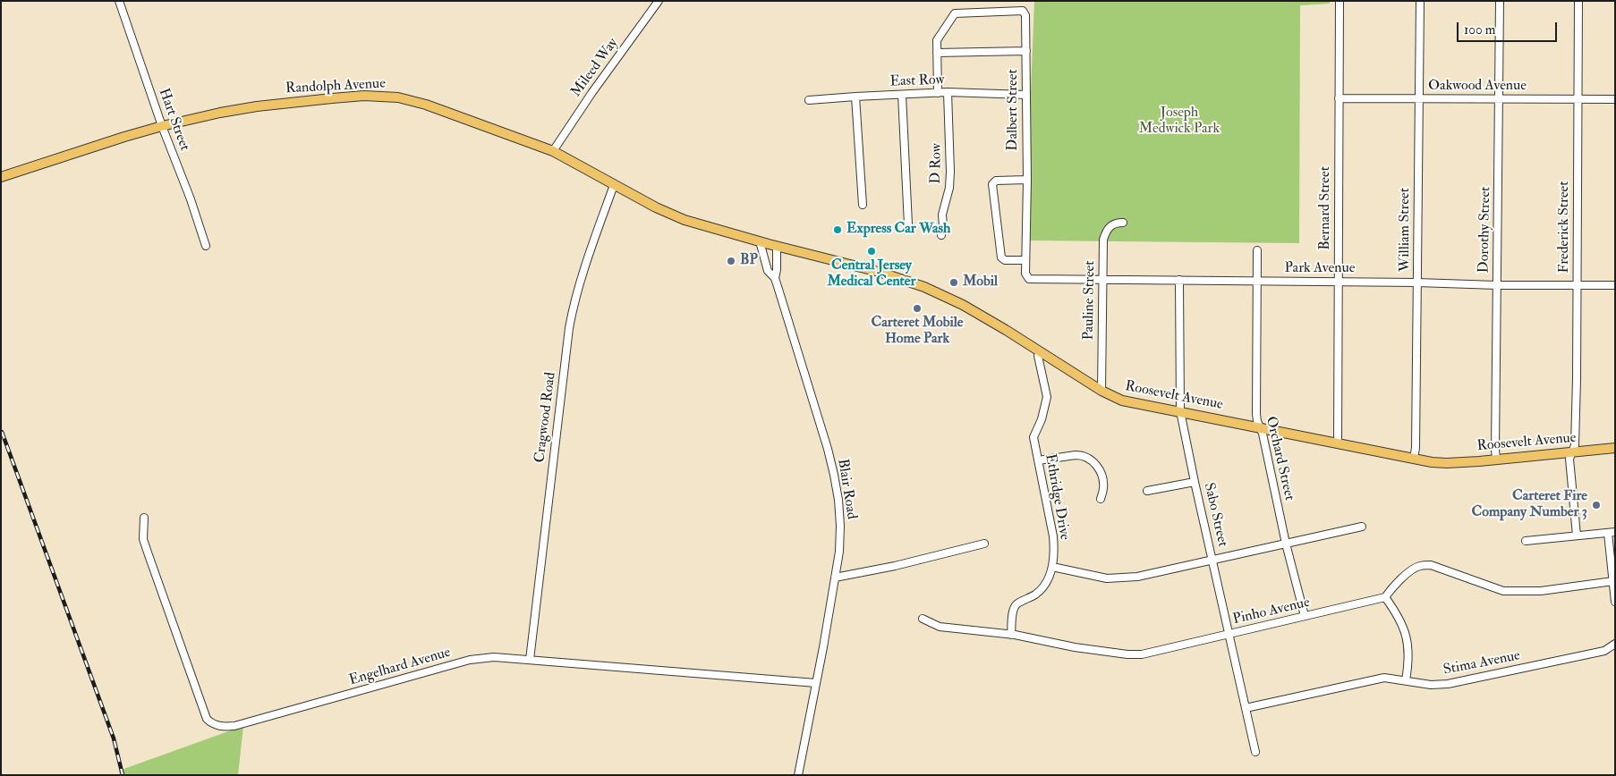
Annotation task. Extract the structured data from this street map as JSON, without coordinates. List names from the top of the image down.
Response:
{
  "streets": {
    "main road": ["Randolph Avenue", "Roosevelt Avenue"],
    "street": [
      "Mileed Way",
      "East Row",
      "Oakwood Avenue",
      "Dalbert Street",
      "Hart Street",
      "D Row",
      "Bernard Street",
      "Frederick Street",
      "William Street",
      "Dorothy Street",
      "Park Avenue",
      "Pauline Street",
      "Cragwood Road",
      "Orchard Street",
      "Blair Road",
      "Ethridge Drive",
      "Sabo Street",
      "Pinho Avenue",
      "Stima Avenue",
      "Engelhard Avenue"
    ]
  },
  "crossings": [
    ["Mileed Way", "Randolph Avenue"],
    ["East Row", "Dalbert Street"],
    ["East Row", "D Row"],
    ["Randolph Avenue", "Hart Street"],
    ["Randolph Avenue", "Roosevelt Avenue"],
    ["Randolph Avenue", "Cragwood Road"],
    ["Randolph Avenue", "Blair Road"],
    ["Oakwood Avenue", "Bernard Street"],
    ["Oakwood Avenue", "Frederick Street"],
    ["Oakwood Avenue", "William Street"],
    ["Oakwood Avenue", "Dorothy Street"],
    ["Dalbert Street", "Park Avenue"],
    ["Bernard Street", "Park Avenue"],
    ["Bernard Street", "Roosevelt Avenue"],
    ["Frederick Street", "Park Avenue"],
    ["Frederick Street", "Roosevelt Avenue"],
    ["William Street", "Park Avenue"],
    ["William Street", "Roosevelt Avenue"],
    ["Dorothy Street", "Park Avenue"],
    ["Dorothy Street", "Roosevelt Avenue"],
    ["Park Avenue", "Pauline Street"],
    ["Park Avenue", "Orchard Street"],
    ["Park Avenue", "Sabo Street"],
    ["Pauline Street", "Roosevelt Avenue"],
    ["Roosevelt Avenue", "Orchard Street"],
    ["Roosevelt Avenue", "Blair Road"],
    ["Roosevelt Avenue", "Ethridge Drive"],
    ["Roosevelt Avenue", "Sabo Street"],
    ["Cragwood Road", "Engelhard Avenue"],
    ["Orchard Street", "Pinho Avenue"],
    ["Blair Road", "Engelhard Avenue"],
    ["Ethridge Drive", "Pinho Avenue"],
    ["Sabo Street", "Pinho Avenue"],
    ["Sabo Street", "Stima Avenue"]
  ],
  "parks": ["Joseph Medwick Park"],
  "places": [
    "Express Car Wash",
    "Central Jersey Medical Center",
    "BP",
    "Mobil",
    "Carteret Mobile Home Park",
    "Carteret Fire Company Number 3"
  ],
  "scale_bar": "100 m"
}
